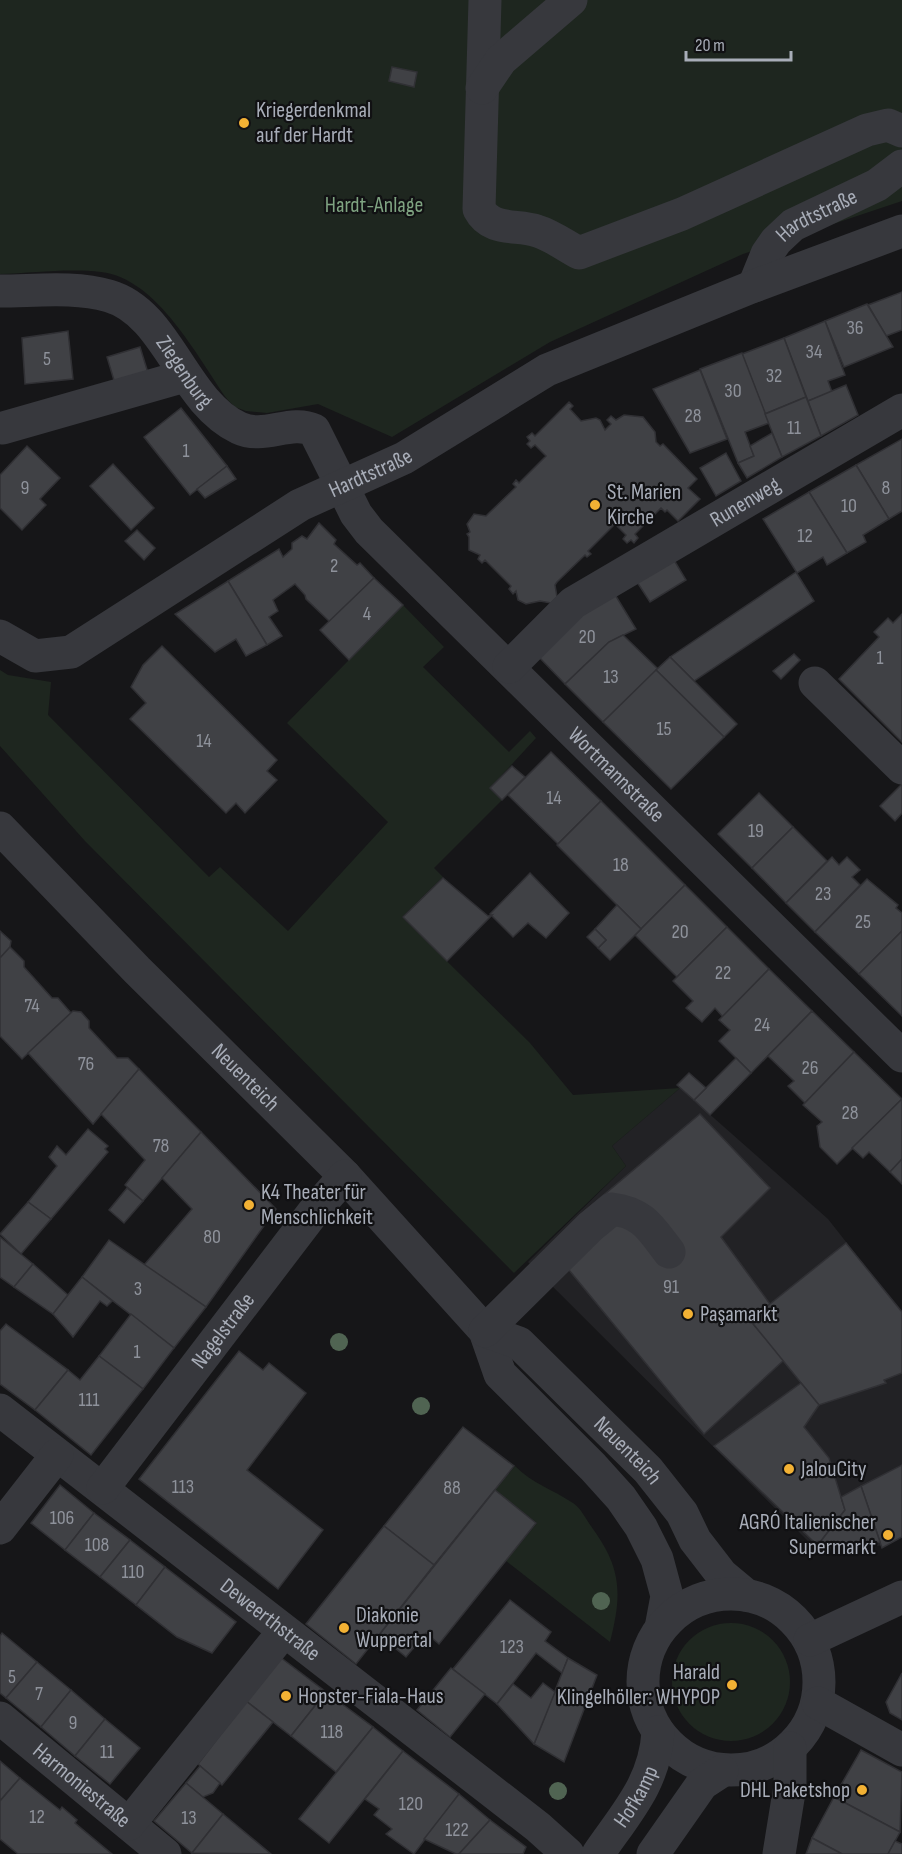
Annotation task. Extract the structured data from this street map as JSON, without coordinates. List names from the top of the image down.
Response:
{
  "streets": {
    "street": [
      "Hardtstraße",
      "Ziegenburg",
      "Runenweg",
      "Wortmannstraße",
      "Neuenteich",
      "Nagelstraße",
      "Deweerthstraße",
      "Harmoniestraße",
      "Hofkamp"
    ]
  },
  "crossings": [
    ["Hardtstraße", "Ziegenburg"],
    ["Hardtstraße", "Wortmannstraße"],
    ["Ziegenburg", "Wortmannstraße"],
    ["Runenweg", "Wortmannstraße"],
    ["Neuenteich", "Nagelstraße"],
    ["Neuenteich", "Hofkamp"],
    ["Nagelstraße", "Deweerthstraße"]
  ],
  "parks": ["Hardt-Anlage"],
  "places": [
    "Kriegerdenkmal auf der Hardt",
    "St. Marien Kirche",
    "K4 Theater für Menschlichkeit",
    "Paşamarkt",
    "JalouCity",
    "AGRÓ Italienischer Supermarkt",
    "Diakonie Wuppertal",
    "Harald Klingelhöller: WHYPOP",
    "Hopster-Fiala-Haus",
    "DHL Paketshop"
  ],
  "house_numbers": [
    "36",
    "34",
    "5",
    "32",
    "30",
    "28",
    "11",
    "1",
    "9",
    "8",
    "10",
    "12",
    "2",
    "4",
    "20",
    "1",
    "13",
    "15",
    "14",
    "14",
    "19",
    "18",
    "23",
    "25",
    "20",
    "22",
    "74",
    "24",
    "76",
    "26",
    "28",
    "78",
    "80",
    "91",
    "3",
    "1",
    "111",
    "113",
    "88",
    "106",
    "108",
    "110",
    "123",
    "5",
    "7",
    "9",
    "118",
    "11",
    "120",
    "12",
    "13",
    "122"
  ],
  "scale_bar": "20 m"
}
